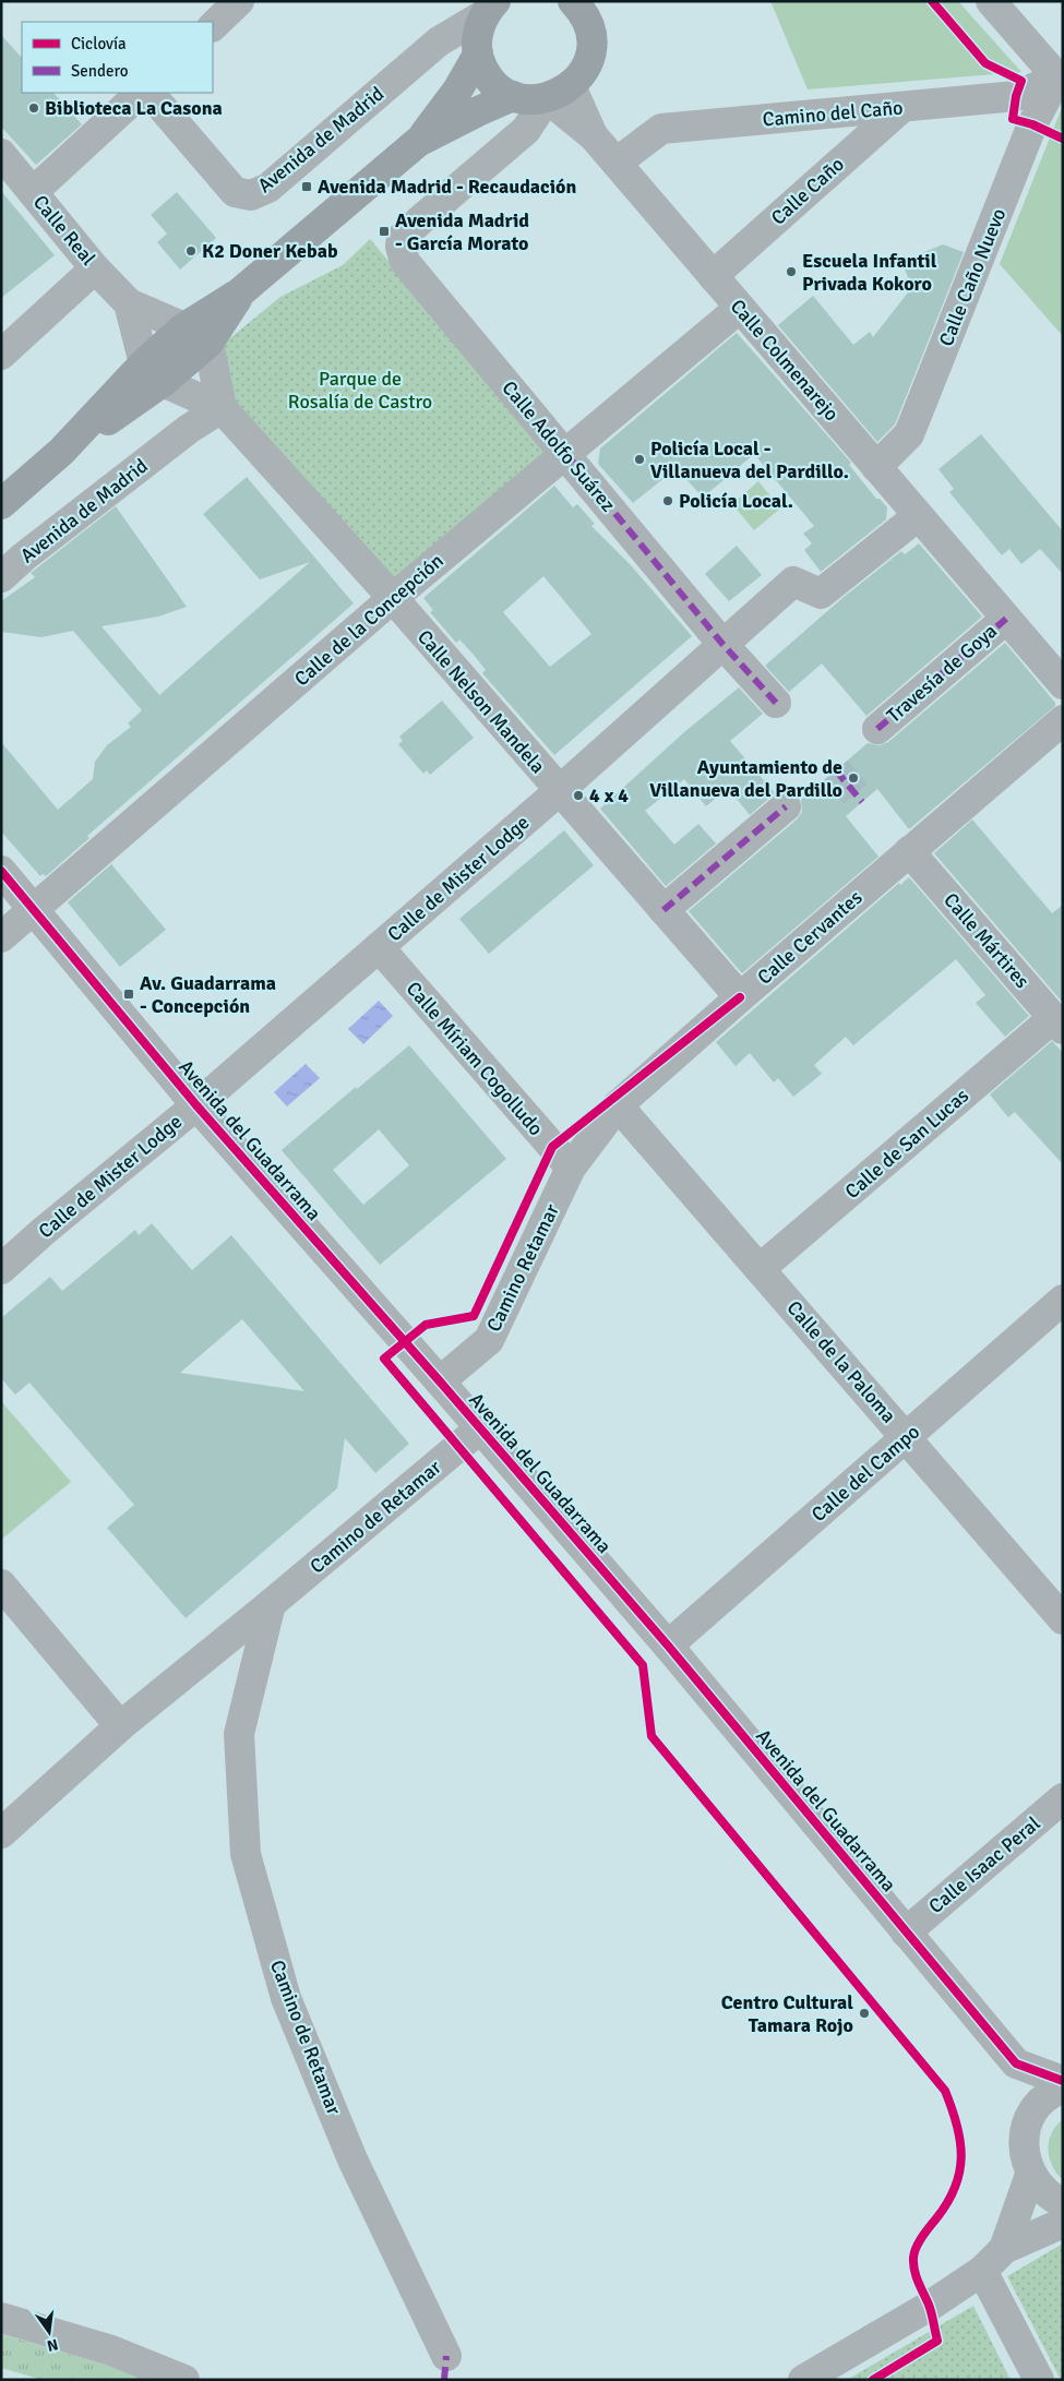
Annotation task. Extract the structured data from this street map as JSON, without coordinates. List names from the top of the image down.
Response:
{
  "streets": {
    "street": [
      "Camino del Caño",
      "Avenida de Madrid",
      "Calle Caño",
      "Calle Real",
      "Calle Caño Nuevo",
      "Calle Colmenarejo",
      "Calle Adolfo Suárez",
      "Calle de la Concepción",
      "Travesía de Goya",
      "Calle Nelson Mandela",
      "Calle de Mister Lodge",
      "Calle Cervantes",
      "Calle Mártires",
      "Calle Míriam Cogolludo",
      "Avenida del Guadarrama",
      "Calle de San Lucas",
      "Camino Retamar",
      "Calle de la Paloma",
      "Calle del Campo",
      "Camino de Retamar",
      "Calle Isaac Peral"
    ]
  },
  "crossings": [
    ["Camino del Caño", "Calle Caño"],
    ["Camino del Caño", "Calle Caño Nuevo"],
    ["Camino del Caño", "Calle Colmenarejo"],
    ["Avenida de Madrid", "Calle Nelson Mandela"],
    ["Calle Caño", "Calle Colmenarejo"],
    ["Calle Caño Nuevo", "Calle Colmenarejo"],
    ["Calle Colmenarejo", "Calle Adolfo Suárez"],
    ["Calle Colmenarejo", "Calle de la Concepción"],
    ["Calle Colmenarejo", "Travesía de Goya"],
    ["Calle Colmenarejo", "Calle de Mister Lodge"],
    ["Calle Adolfo Suárez", "Calle de la Concepción"],
    ["Calle Adolfo Suárez", "Calle de Mister Lodge"],
    ["Calle de la Concepción", "Calle Nelson Mandela"],
    ["Calle de la Concepción", "Avenida del Guadarrama"],
    ["Calle Nelson Mandela", "Calle de Mister Lodge"],
    ["Calle Nelson Mandela", "Calle Cervantes"],
    ["Calle de Mister Lodge", "Calle Míriam Cogolludo"],
    ["Calle de Mister Lodge", "Avenida del Guadarrama"],
    ["Calle Cervantes", "Calle Mártires"],
    ["Calle Cervantes", "Calle Míriam Cogolludo"],
    ["Calle Cervantes", "Camino Retamar"],
    ["Calle Cervantes", "Calle de la Paloma"],
    ["Calle Mártires", "Calle de San Lucas"],
    ["Calle Míriam Cogolludo", "Camino Retamar"],
    ["Avenida del Guadarrama", "Camino Retamar"],
    ["Avenida del Guadarrama", "Calle del Campo"],
    ["Avenida del Guadarrama", "Camino de Retamar"],
    ["Avenida del Guadarrama", "Calle Isaac Peral"],
    ["Calle de San Lucas", "Calle de la Paloma"],
    ["Calle de la Paloma", "Calle del Campo"]
  ],
  "parks": ["Parque de Rosalía de Castro"],
  "places": {
    "other": [
      "Biblioteca La Casona",
      "K2 Doner Kebab",
      "Escuela Infantil Privada Kokoro",
      "Policía Local - Villanueva del Pardillo.",
      "Policía Local.",
      "Ayuntamiento de Villanueva del Pardillo",
      "4 x 4",
      "Centro Cultural Tamara Rojo"
    ],
    "transit": ["Avenida Madrid - Recaudación", "Avenida Madrid - García Morato", "Av. Guadarrama - Concepción"]
  },
  "legend": ["Ciclovía", "Sendero"],
  "north": "bottom"
}
